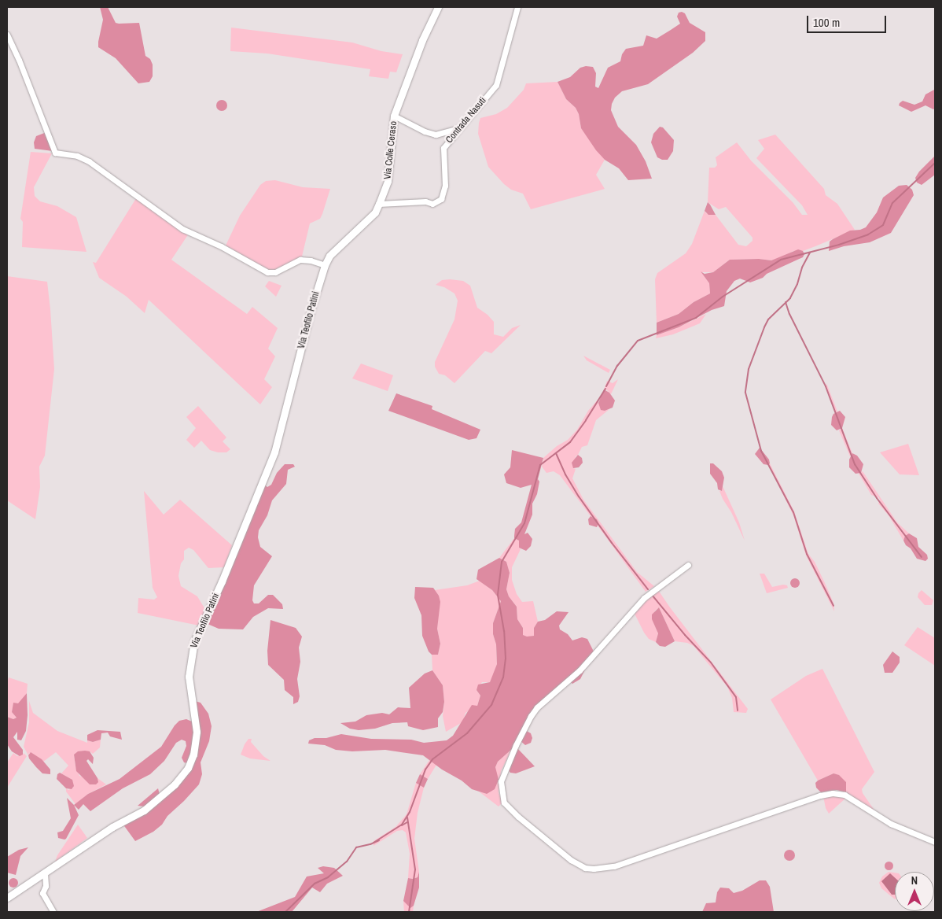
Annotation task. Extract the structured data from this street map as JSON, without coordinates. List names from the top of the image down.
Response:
{
  "streets": {
    "street": ["Contrada Nasuti", "Via Colle Ceraso", "Via Teofilo Patini"]
  },
  "crossings": [
    ["Contrada Nasuti", "Via Colle Ceraso"],
    ["Via Colle Ceraso", "Via Teofilo Patini"]
  ],
  "scale_bar": "100 m",
  "north": "top"
}
